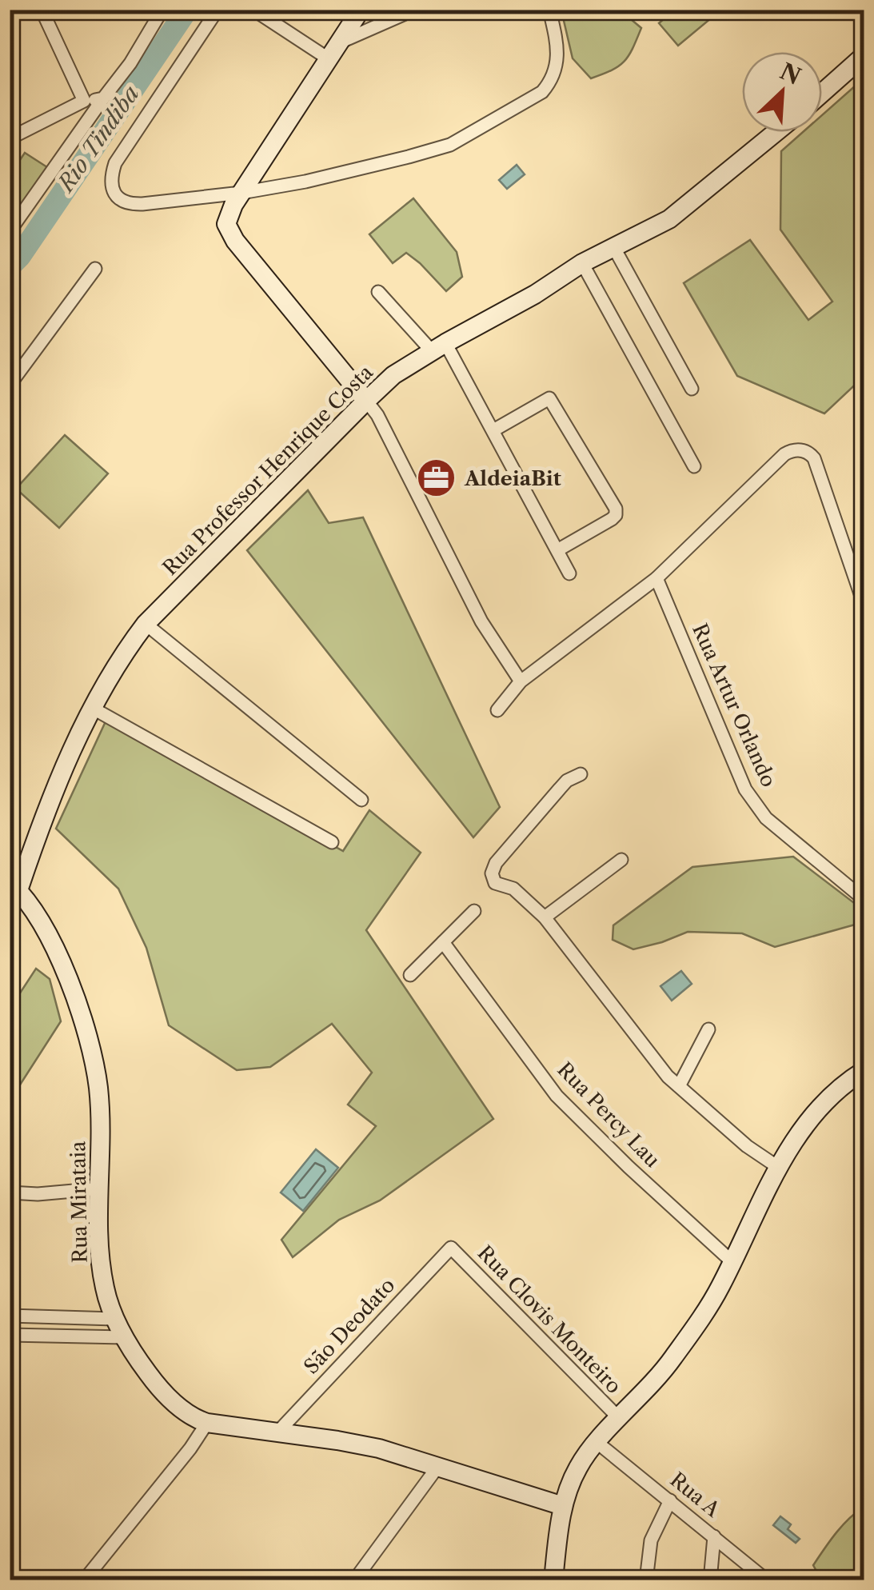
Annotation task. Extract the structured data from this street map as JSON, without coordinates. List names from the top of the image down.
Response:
{
  "streets": {
    "street": [
      "Rua Professor Henrique Costa",
      "Rua Artur Orlando",
      "Rua Percy Lau",
      "Rua Mirataia",
      "Rua Clovis Monteiro",
      "São Deodato",
      "Rua A"
    ]
  },
  "crossings": [
    ["Rua Professor Henrique Costa", "Rua Mirataia"],
    ["Rua Mirataia", "São Deodato"],
    ["Rua Clovis Monteiro", "São Deodato"]
  ],
  "water": ["Rio Tindiba"],
  "places": {
    "office": ["AldeiaBit"]
  },
  "north": "top right"
}
